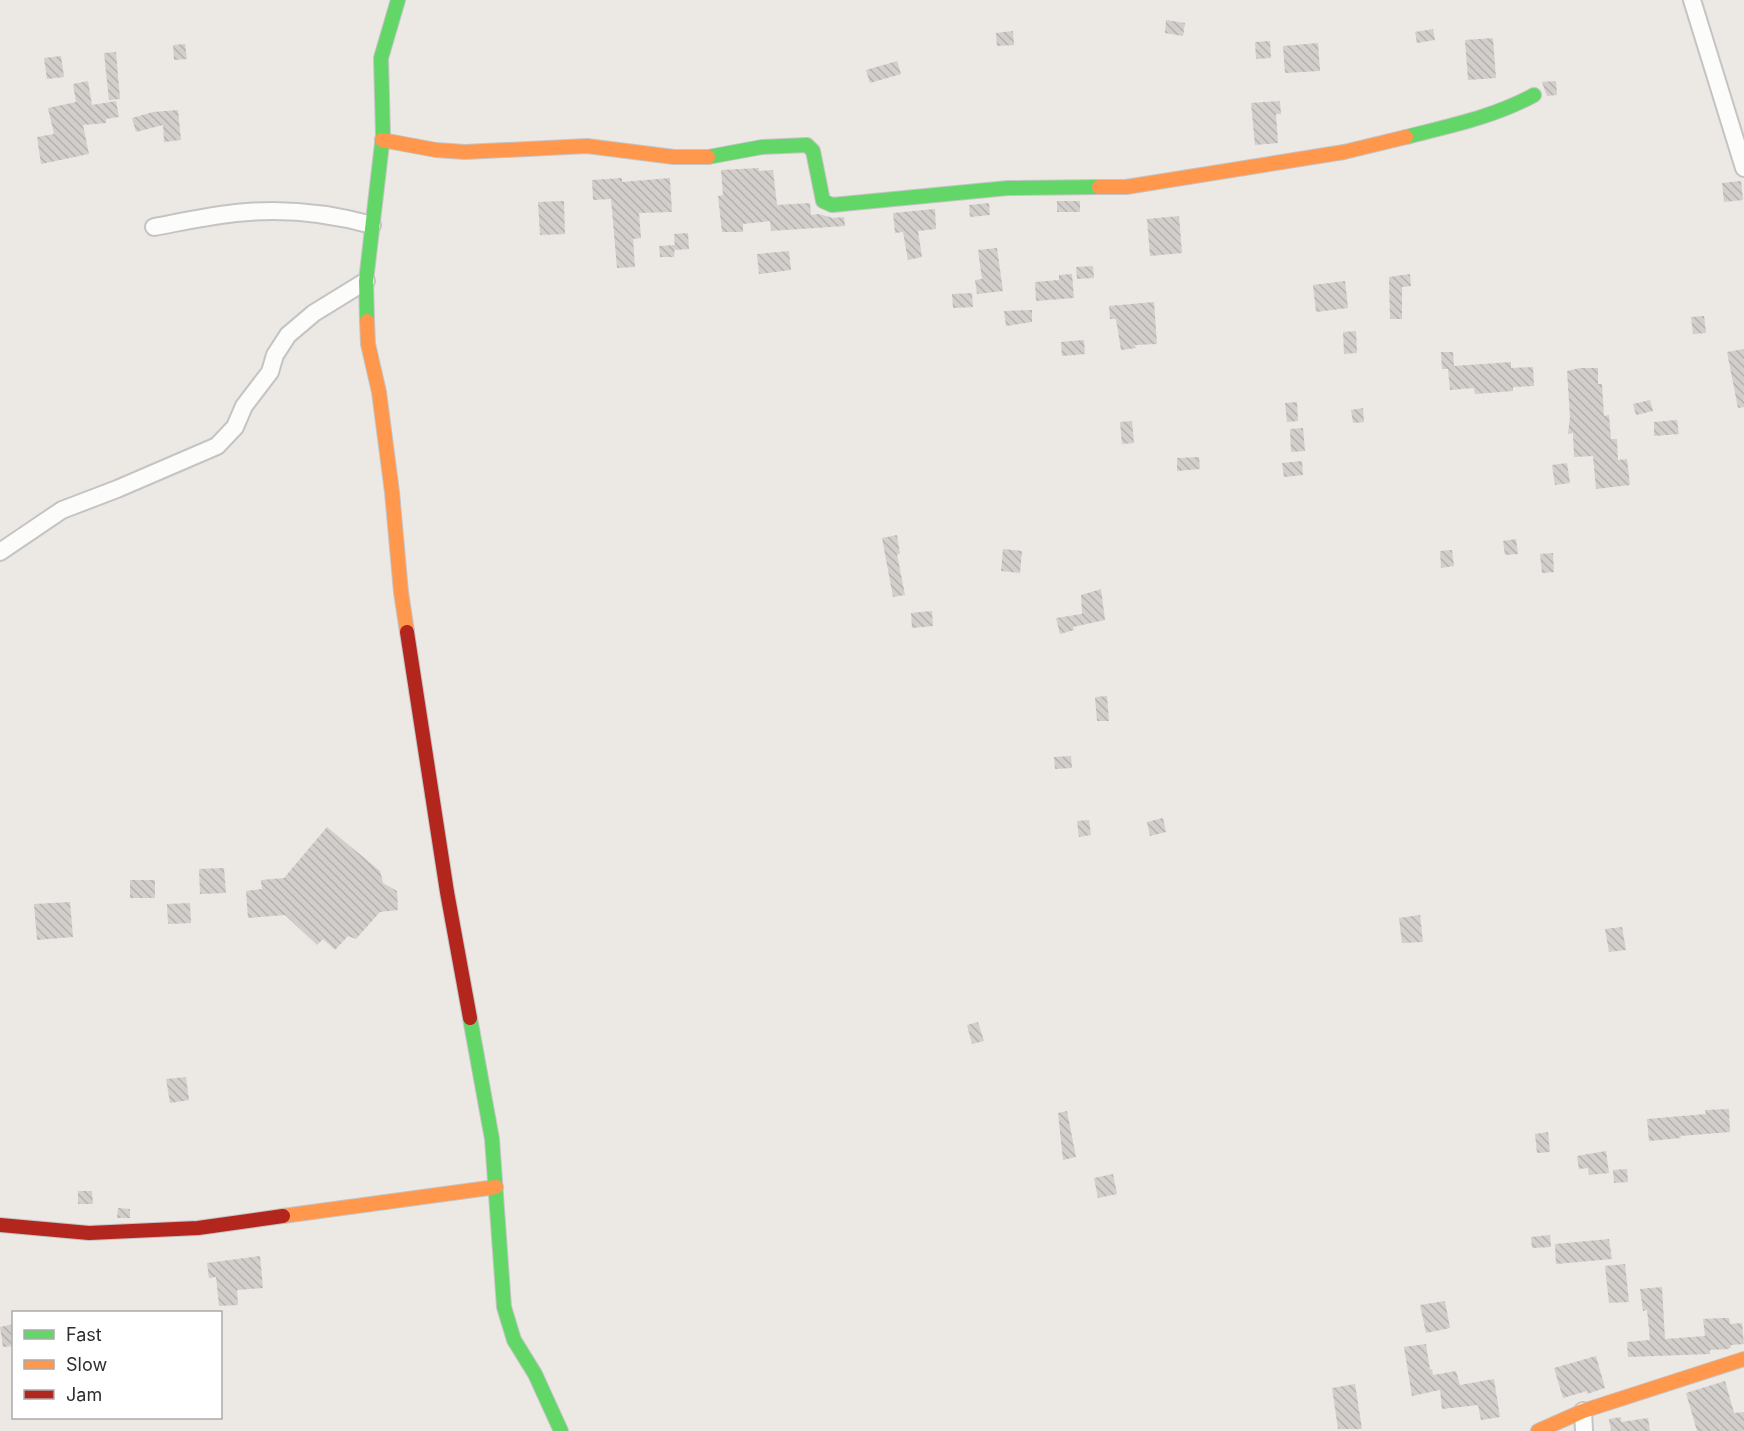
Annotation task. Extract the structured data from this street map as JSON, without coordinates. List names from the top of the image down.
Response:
{
  "legend": ["Fast", "Slow", "Jam"]
}
